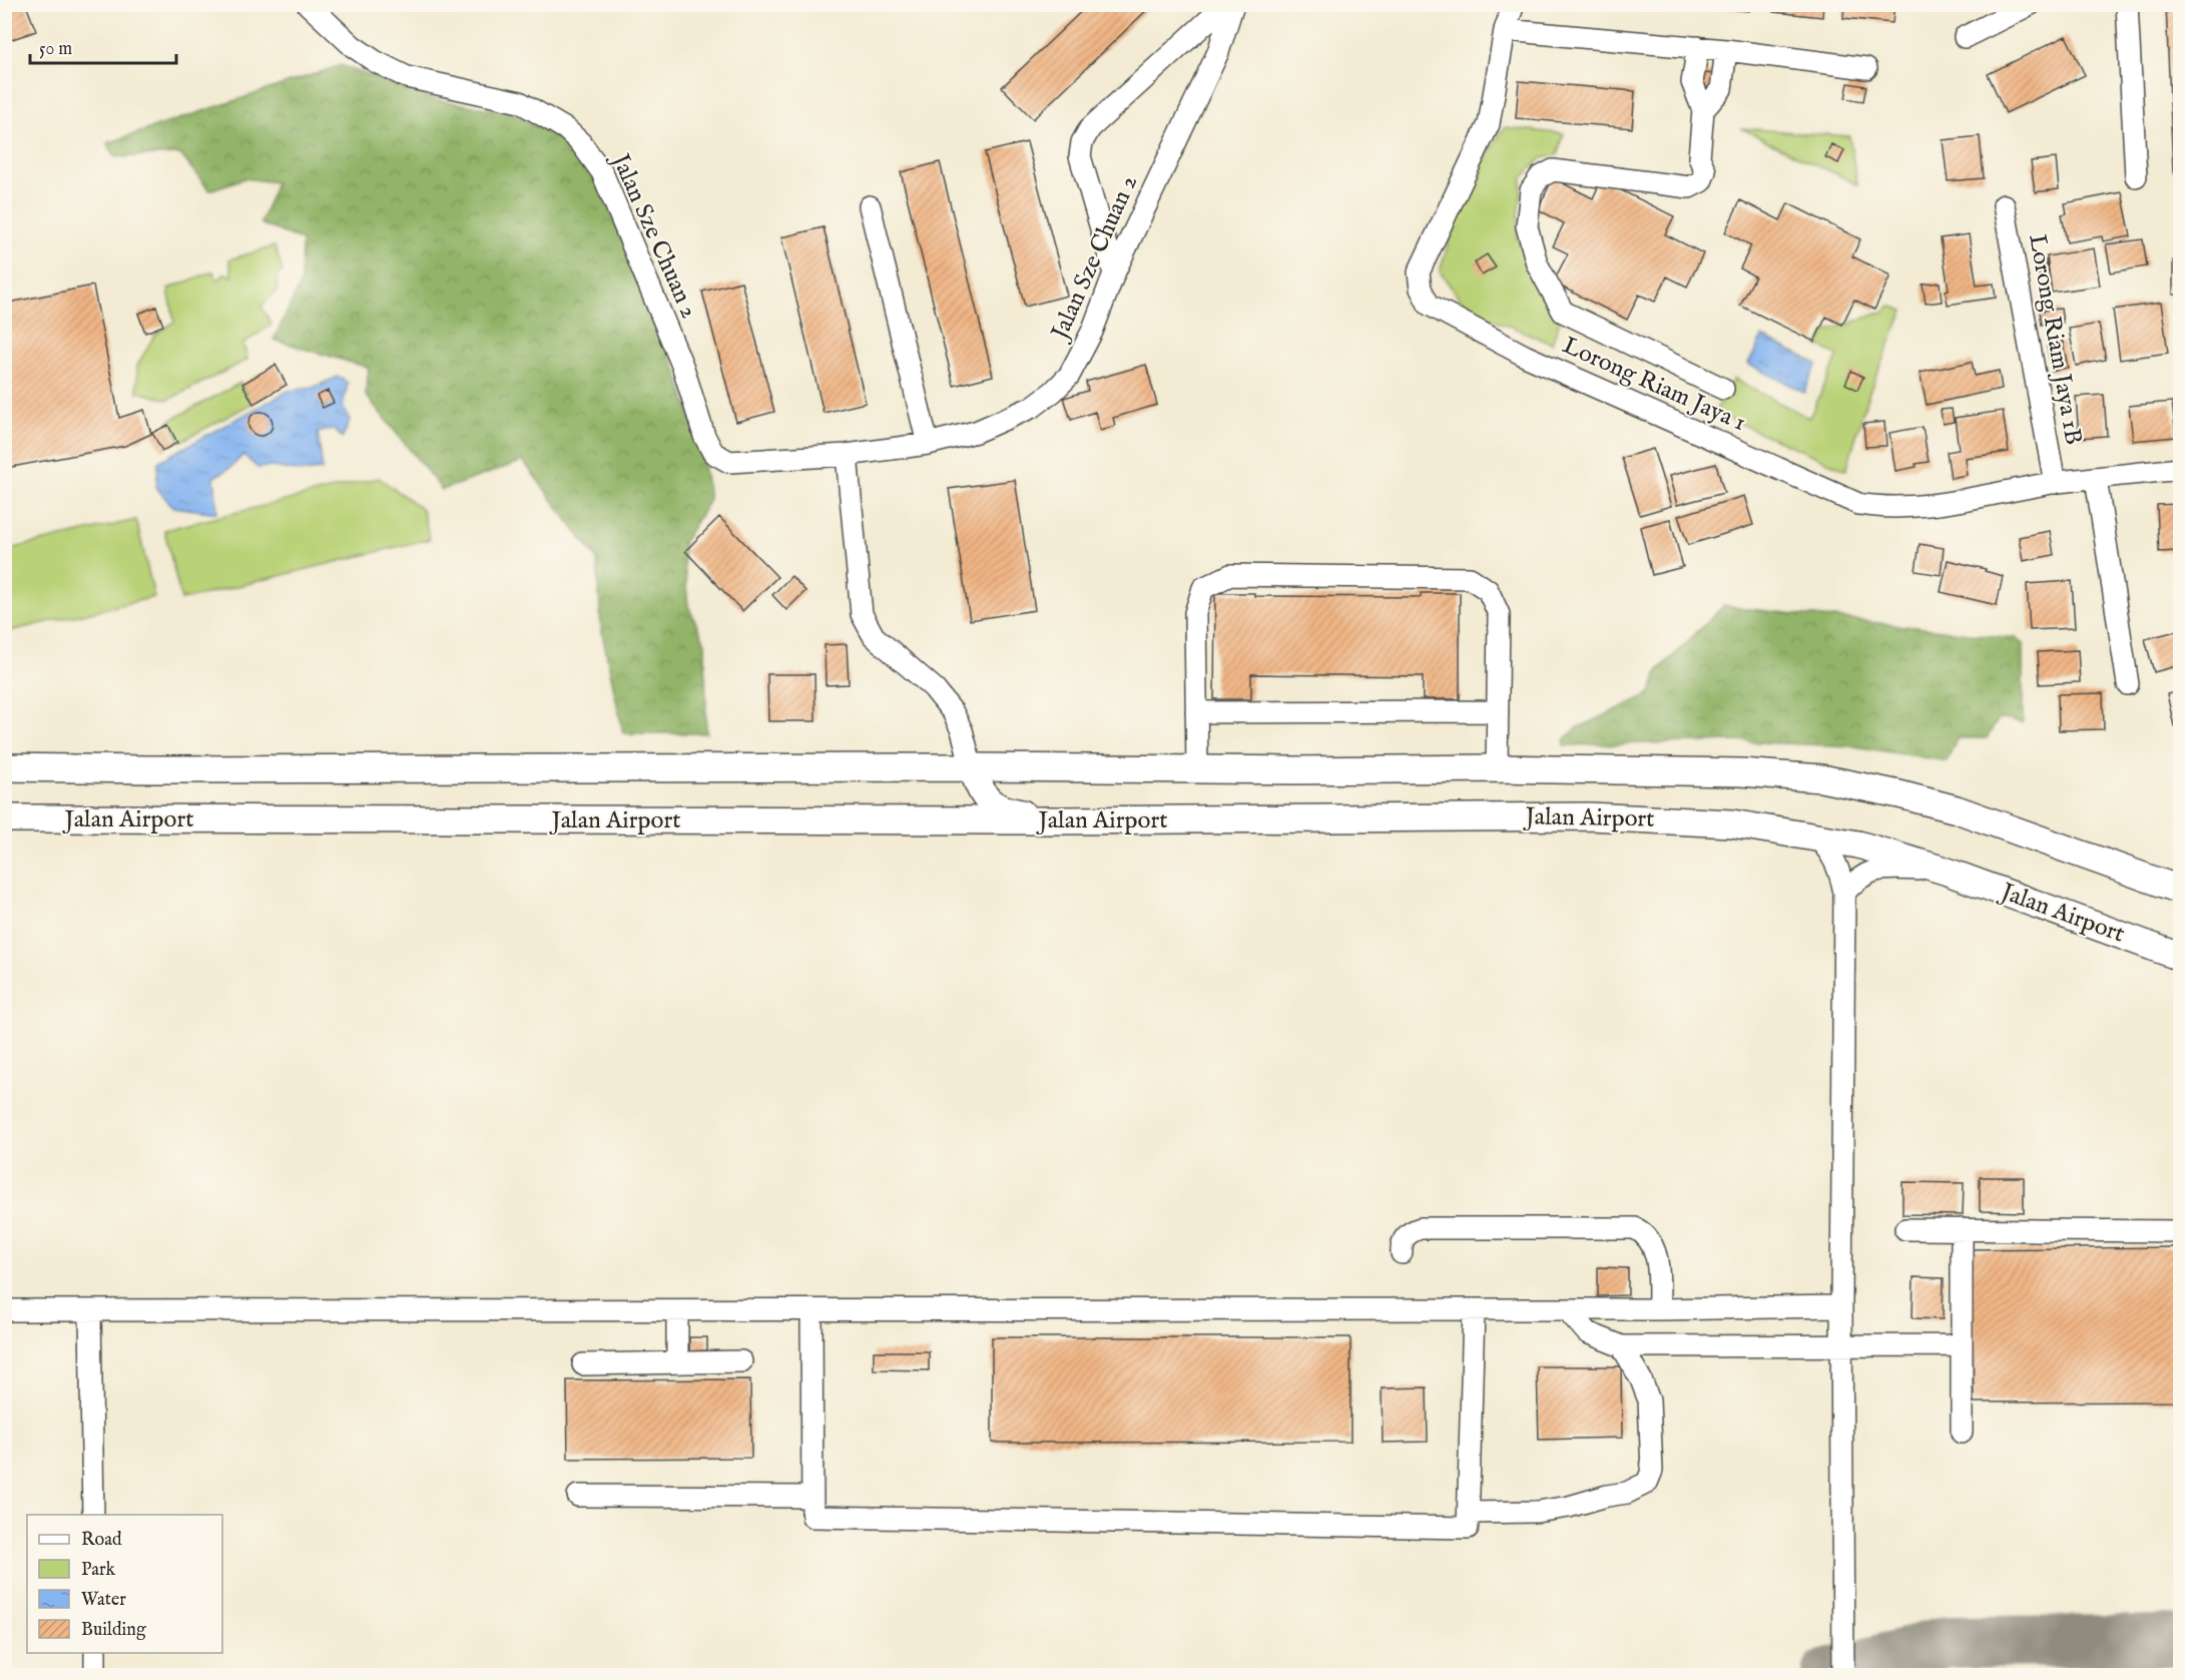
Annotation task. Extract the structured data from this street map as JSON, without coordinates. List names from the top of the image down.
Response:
{
  "streets": {
    "main road": ["Jalan Airport"],
    "street": ["Jalan Sze Chuan 2", "Lorong Riam Jaya 1B", "Lorong Riam Jaya 1"]
  },
  "crossings": [
    ["Lorong Riam Jaya 1B", "Lorong Riam Jaya 1"]
  ],
  "legend": [
    "Road",
    "Park",
    "Water",
    "Building"
  ],
  "scale_bar": "50 m"
}
